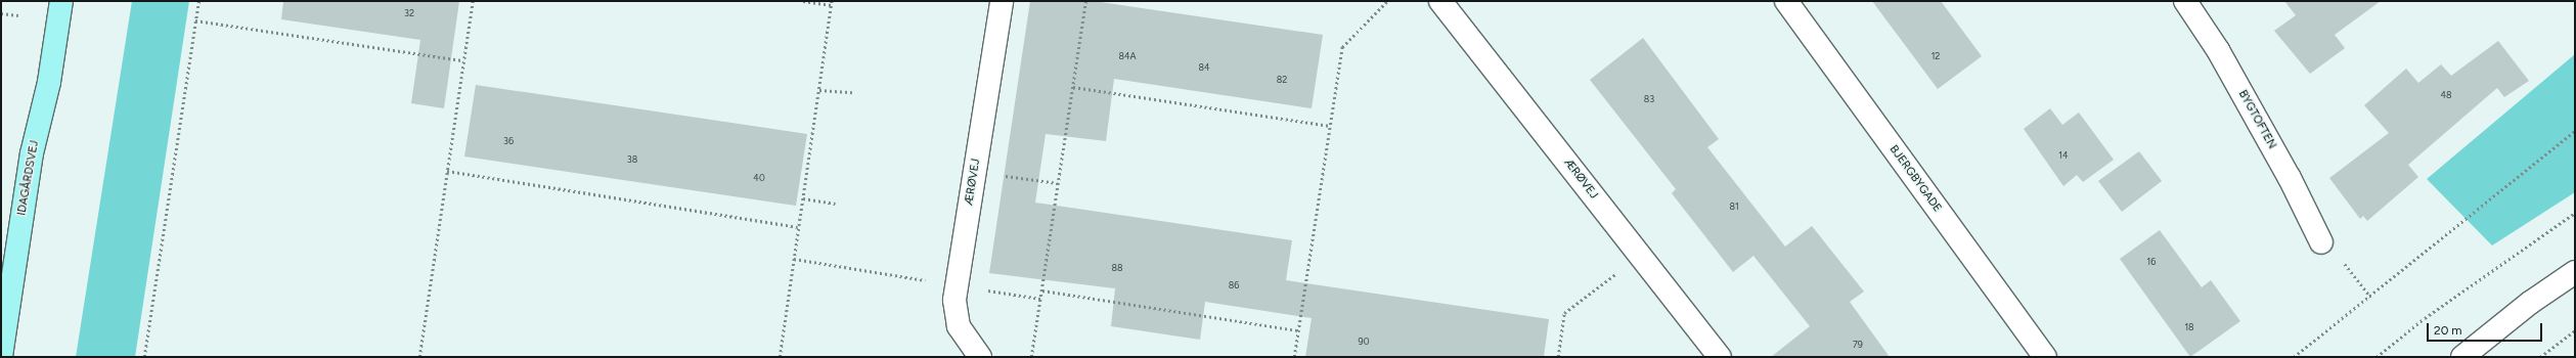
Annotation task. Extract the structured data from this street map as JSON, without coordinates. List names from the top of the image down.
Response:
{
  "streets": {
    "main road": ["IDAGÅRDSVEJ"],
    "street": ["BYGTOFTEN", "ÆRØVEJ", "BJERGBYGADE"]
  },
  "house_numbers": [
    "32",
    "84A",
    "12",
    "84",
    "82",
    "48",
    "83",
    "36",
    "14",
    "38",
    "40",
    "81",
    "16",
    "88",
    "86",
    "18",
    "90",
    "79"
  ],
  "scale_bar": "20 m"
}
